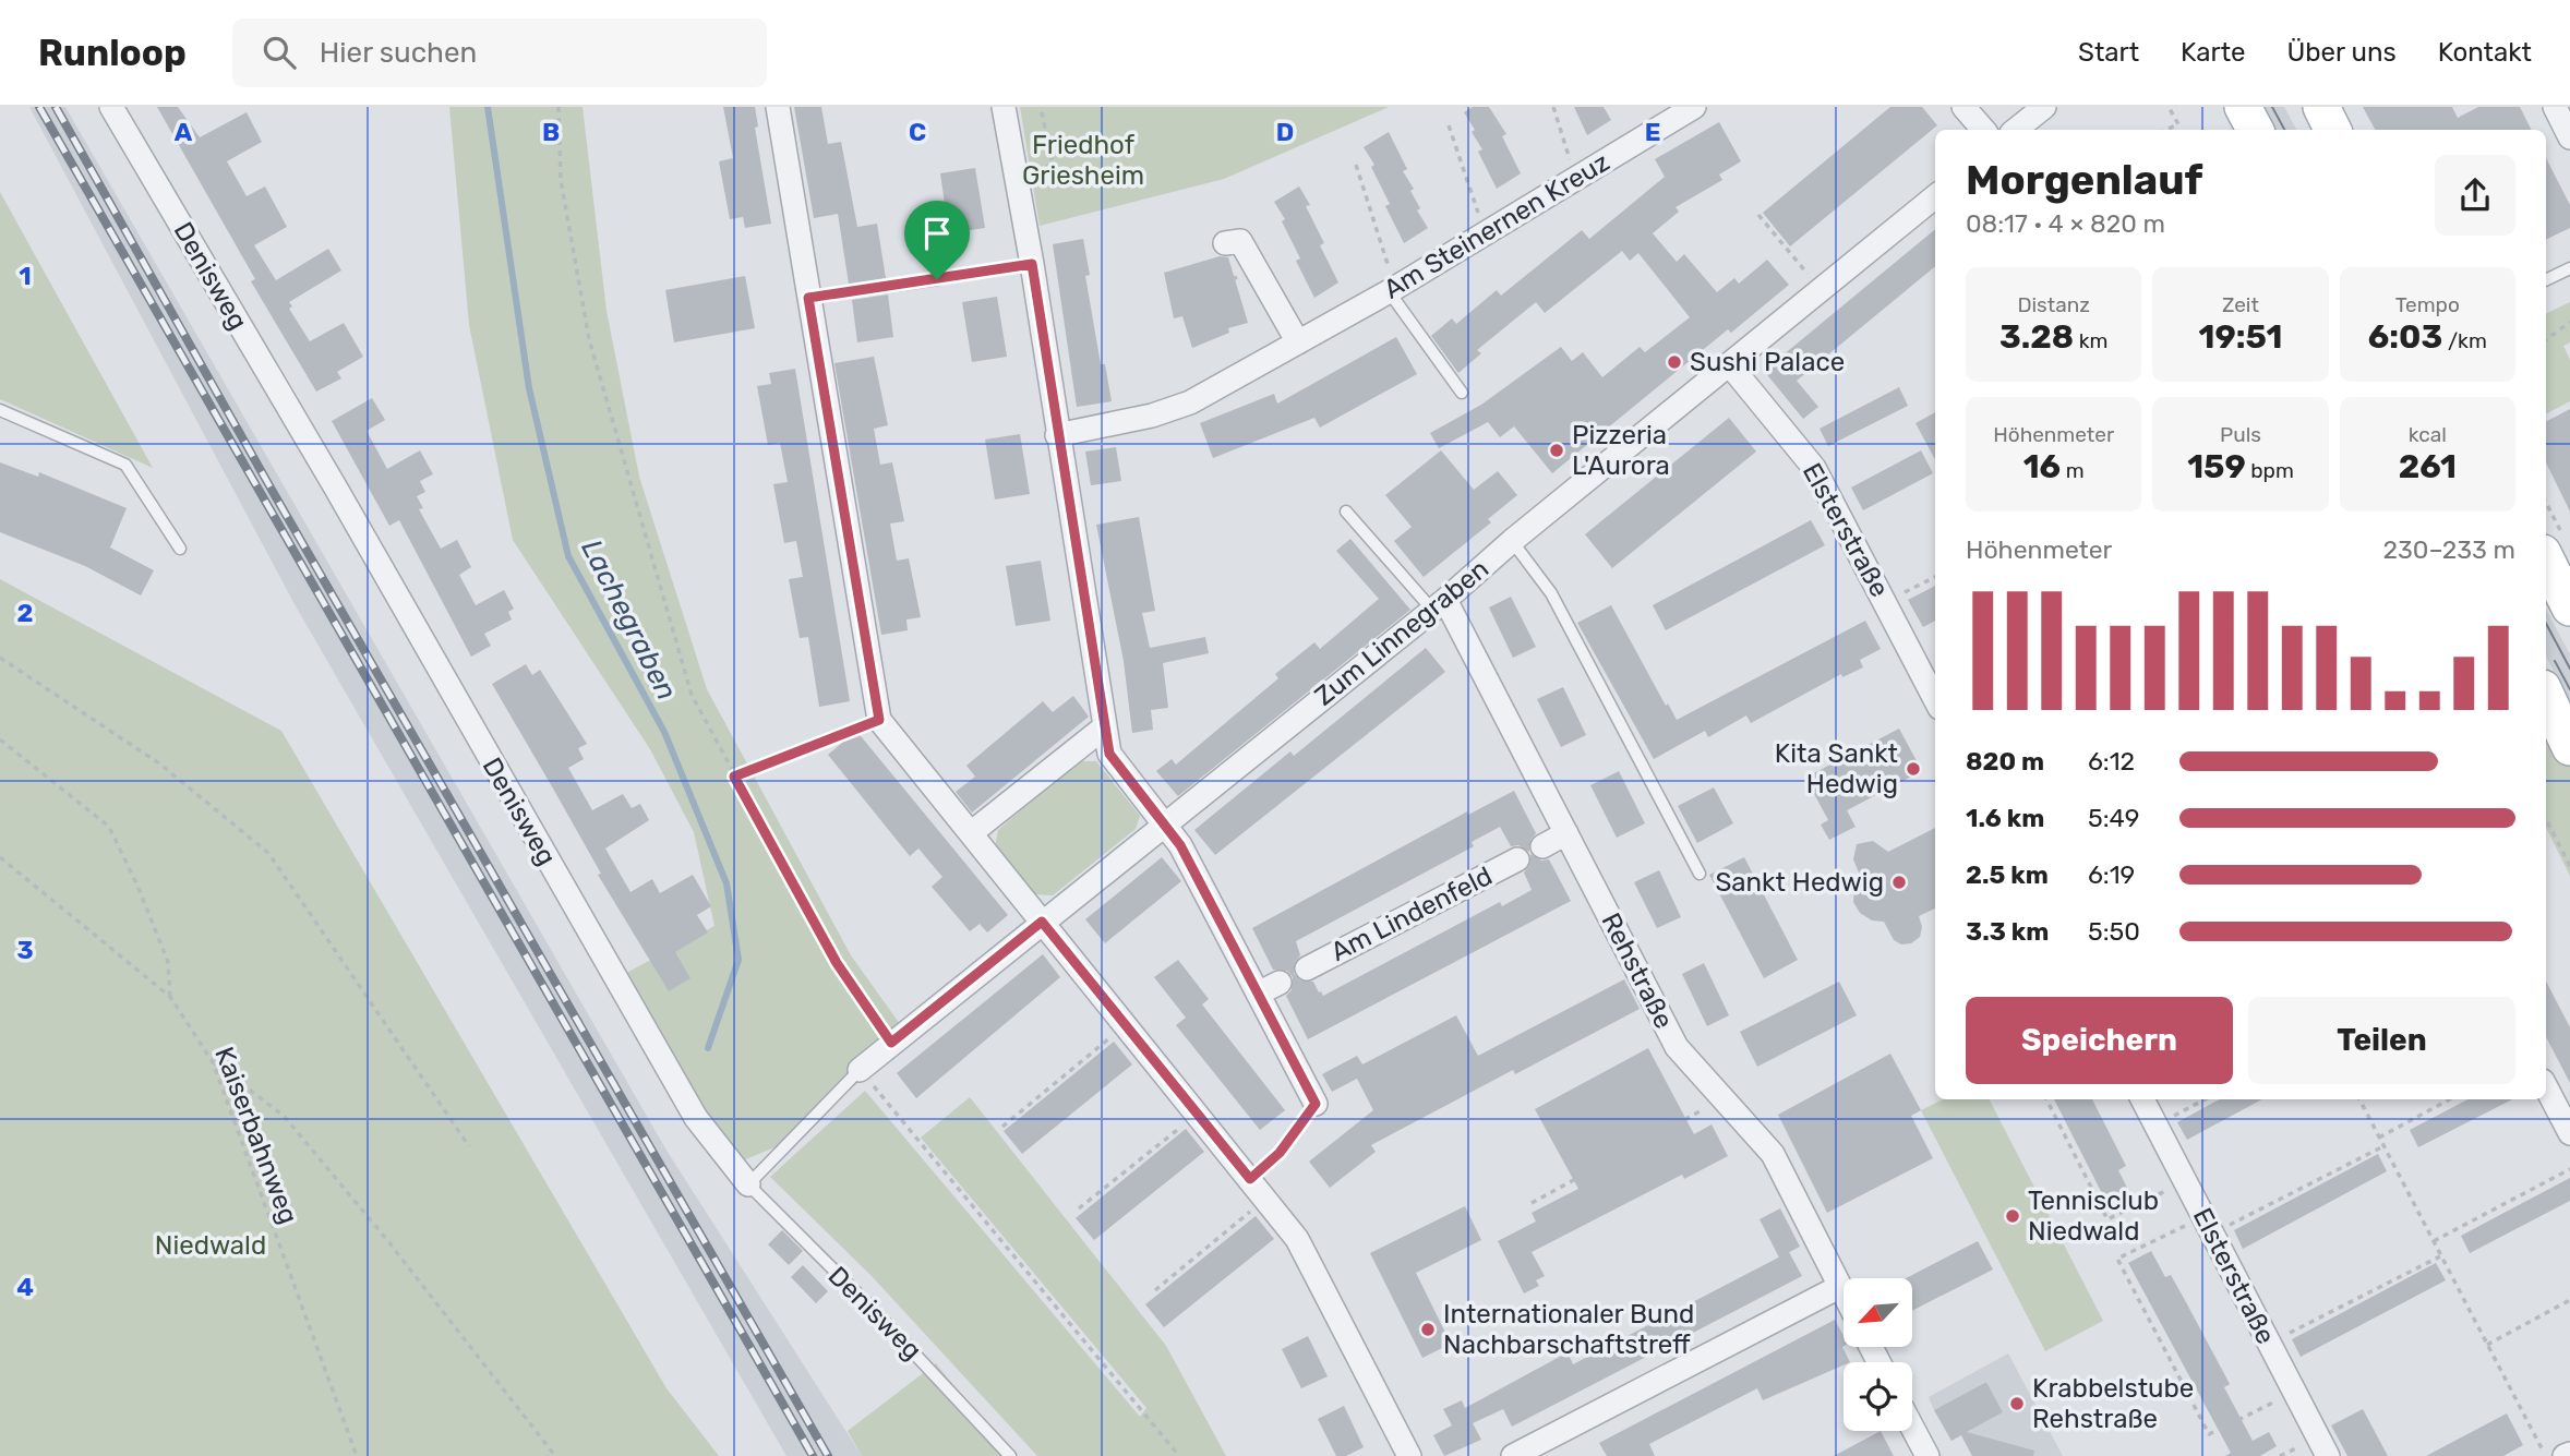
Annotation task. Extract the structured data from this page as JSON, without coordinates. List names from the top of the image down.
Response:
{
  "streets": {
    "street": [
      "Am Steinernen Kreuz",
      "Denisweg",
      "Elsterstraße",
      "Zum Linnegraben",
      "Am Lindenfeld",
      "Rehstraße"
    ],
    "path": ["Kaiserbahnweg"]
  },
  "crossings": [
    ["Elsterstraße", "Zum Linnegraben"],
    ["Zum Linnegraben", "Rehstraße"]
  ],
  "water": ["Lachegraben"],
  "parks": ["Friedhof Griesheim", "Niedwald"],
  "places": [
    "Sushi Palace",
    "Pizzeria L'Aurora",
    "Kita Sankt Hedwig",
    "Sankt Hedwig",
    "Tennisclub Niedwald",
    "Internationaler Bund Nachbarschaftstreff",
    "Krabbelstube Rehstraße"
  ],
  "north": "bottom left",
  "page": {
    "header": "Runloop",
    "search": "Hier suchen",
    "nav": [
      "Start",
      "Karte",
      "Über uns",
      "Kontakt"
    ],
    "heading": ["Morgenlauf", "08:17 · 4 × 820 m"],
    "stats": [
      ["Distanz", "3.28 km"],
      ["Zeit", "19:51"],
      ["Tempo", "6:03 /km"],
      ["Höhenmeter", "16 m"],
      ["Puls", "159 bpm"],
      ["kcal", "261"]
    ],
    "chart": ["Höhenmeter", "230–233 m"],
    "list": [
      {
        "name": "820 m",
        "note": "6:12"
      },
      {
        "name": "1.6 km",
        "note": "5:49"
      },
      {
        "name": "2.5 km",
        "note": "6:19"
      },
      {
        "name": "3.3 km",
        "note": "5:50"
      }
    ],
    "buttons": ["Speichern", "Teilen"]
  },
  "grid": {
    "columns": [
      "A",
      "B",
      "C",
      "D",
      "E"
    ],
    "rows": [
      "1",
      "2",
      "3",
      "4"
    ]
  }
}
